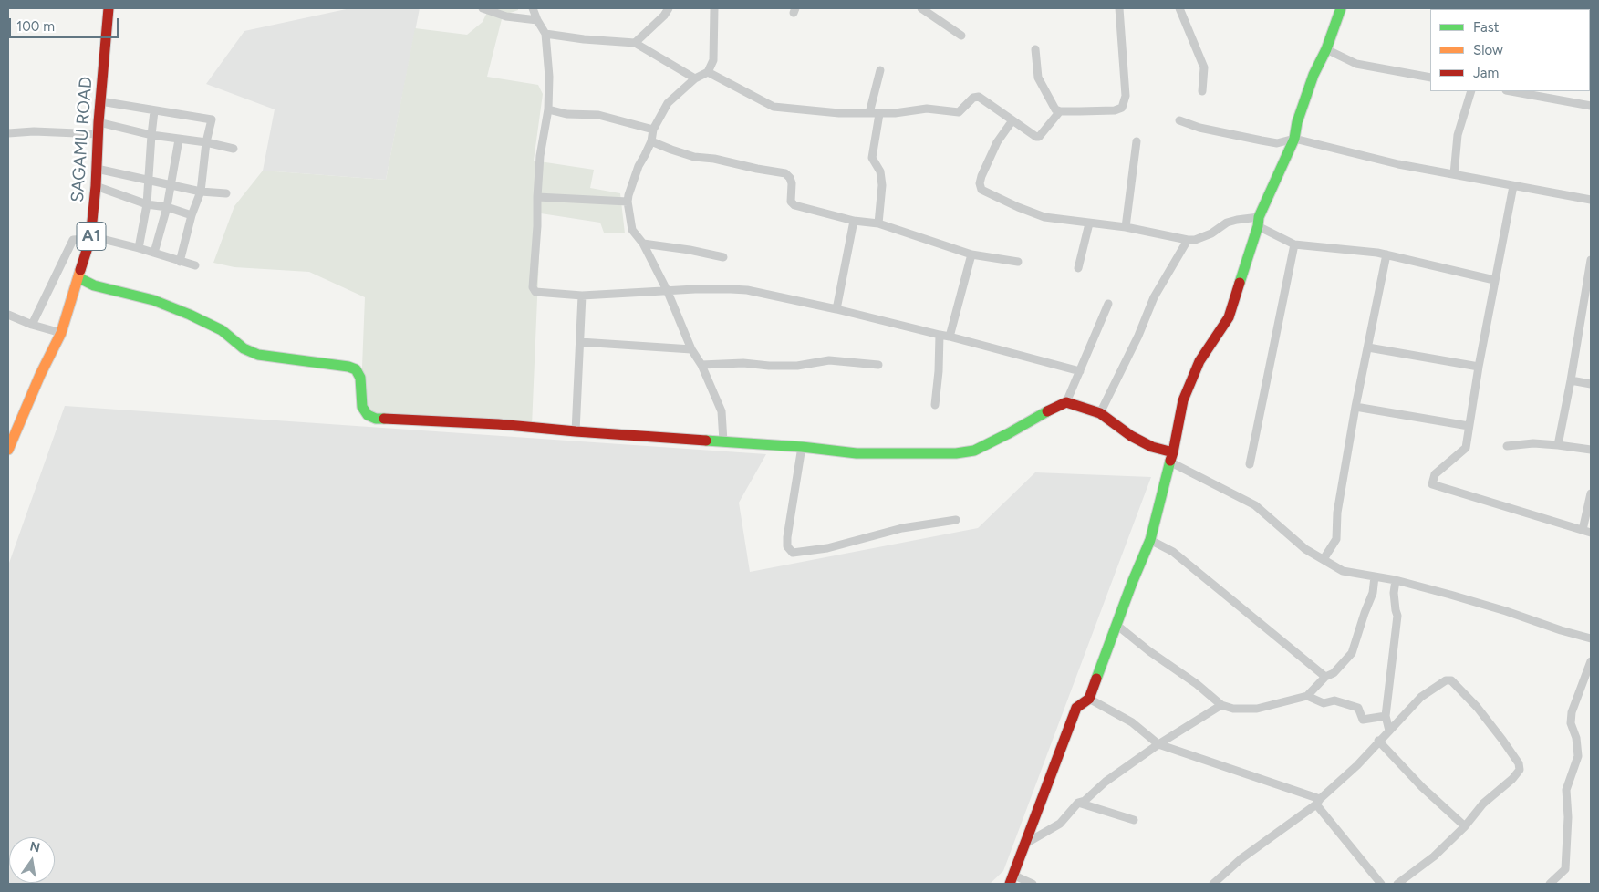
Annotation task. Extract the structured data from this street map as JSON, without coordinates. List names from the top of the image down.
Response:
{
  "streets": {
    "main road": ["SAGAMU ROAD", "A1"]
  },
  "legend": ["Fast", "Slow", "Jam"],
  "scale_bar": "100 m",
  "north": "top"
}
